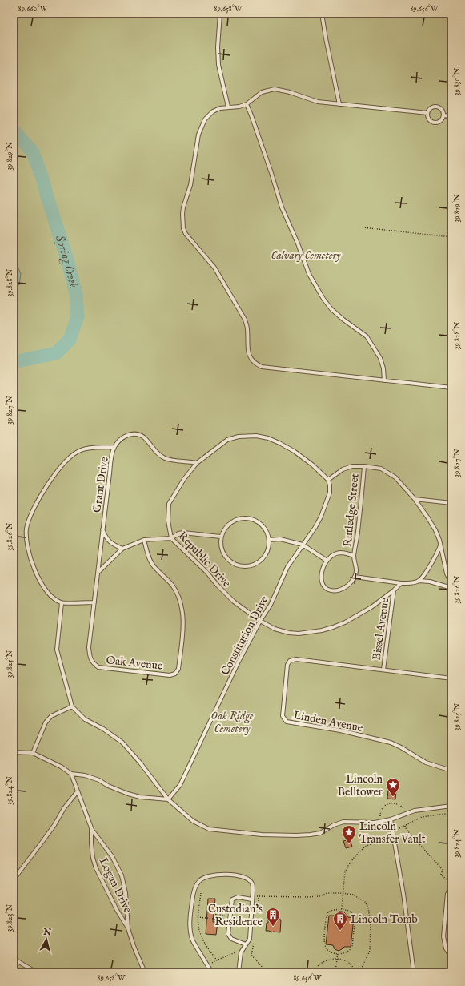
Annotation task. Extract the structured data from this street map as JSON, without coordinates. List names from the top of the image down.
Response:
{
  "streets": {
    "lane": [
      "Grant Drive",
      "Rutledge Street",
      "Republic Drive",
      "Bissel Avenue",
      "Constitution Drive",
      "Oak Avenue",
      "Linden Avenue",
      "Logan Drive"
    ]
  },
  "crossings": [
    ["Grant Drive", "Republic Drive"],
    ["Grant Drive", "Oak Avenue"],
    ["Republic Drive", "Bissel Avenue"],
    ["Republic Drive", "Constitution Drive"],
    ["Bissel Avenue", "Linden Avenue"]
  ],
  "water": ["Spring Creek"],
  "parks": ["Calvary Cemetery", "Oak Ridge Cemetery"],
  "places": {
    "place": ["Lincoln Belltower", "Lincoln Transfer Vault"],
    "building": ["Custodian's Residence", "Lincoln Tomb"]
  },
  "north": "top",
  "coordinates": [
    "89.660°W",
    "89.658°W",
    "89.656°W",
    "39.830°N",
    "39.829°N",
    "39.828°N",
    "39.827°N",
    "39.826°N",
    "39.825°N",
    "39.824°N",
    "39.823°N"
  ]
}
